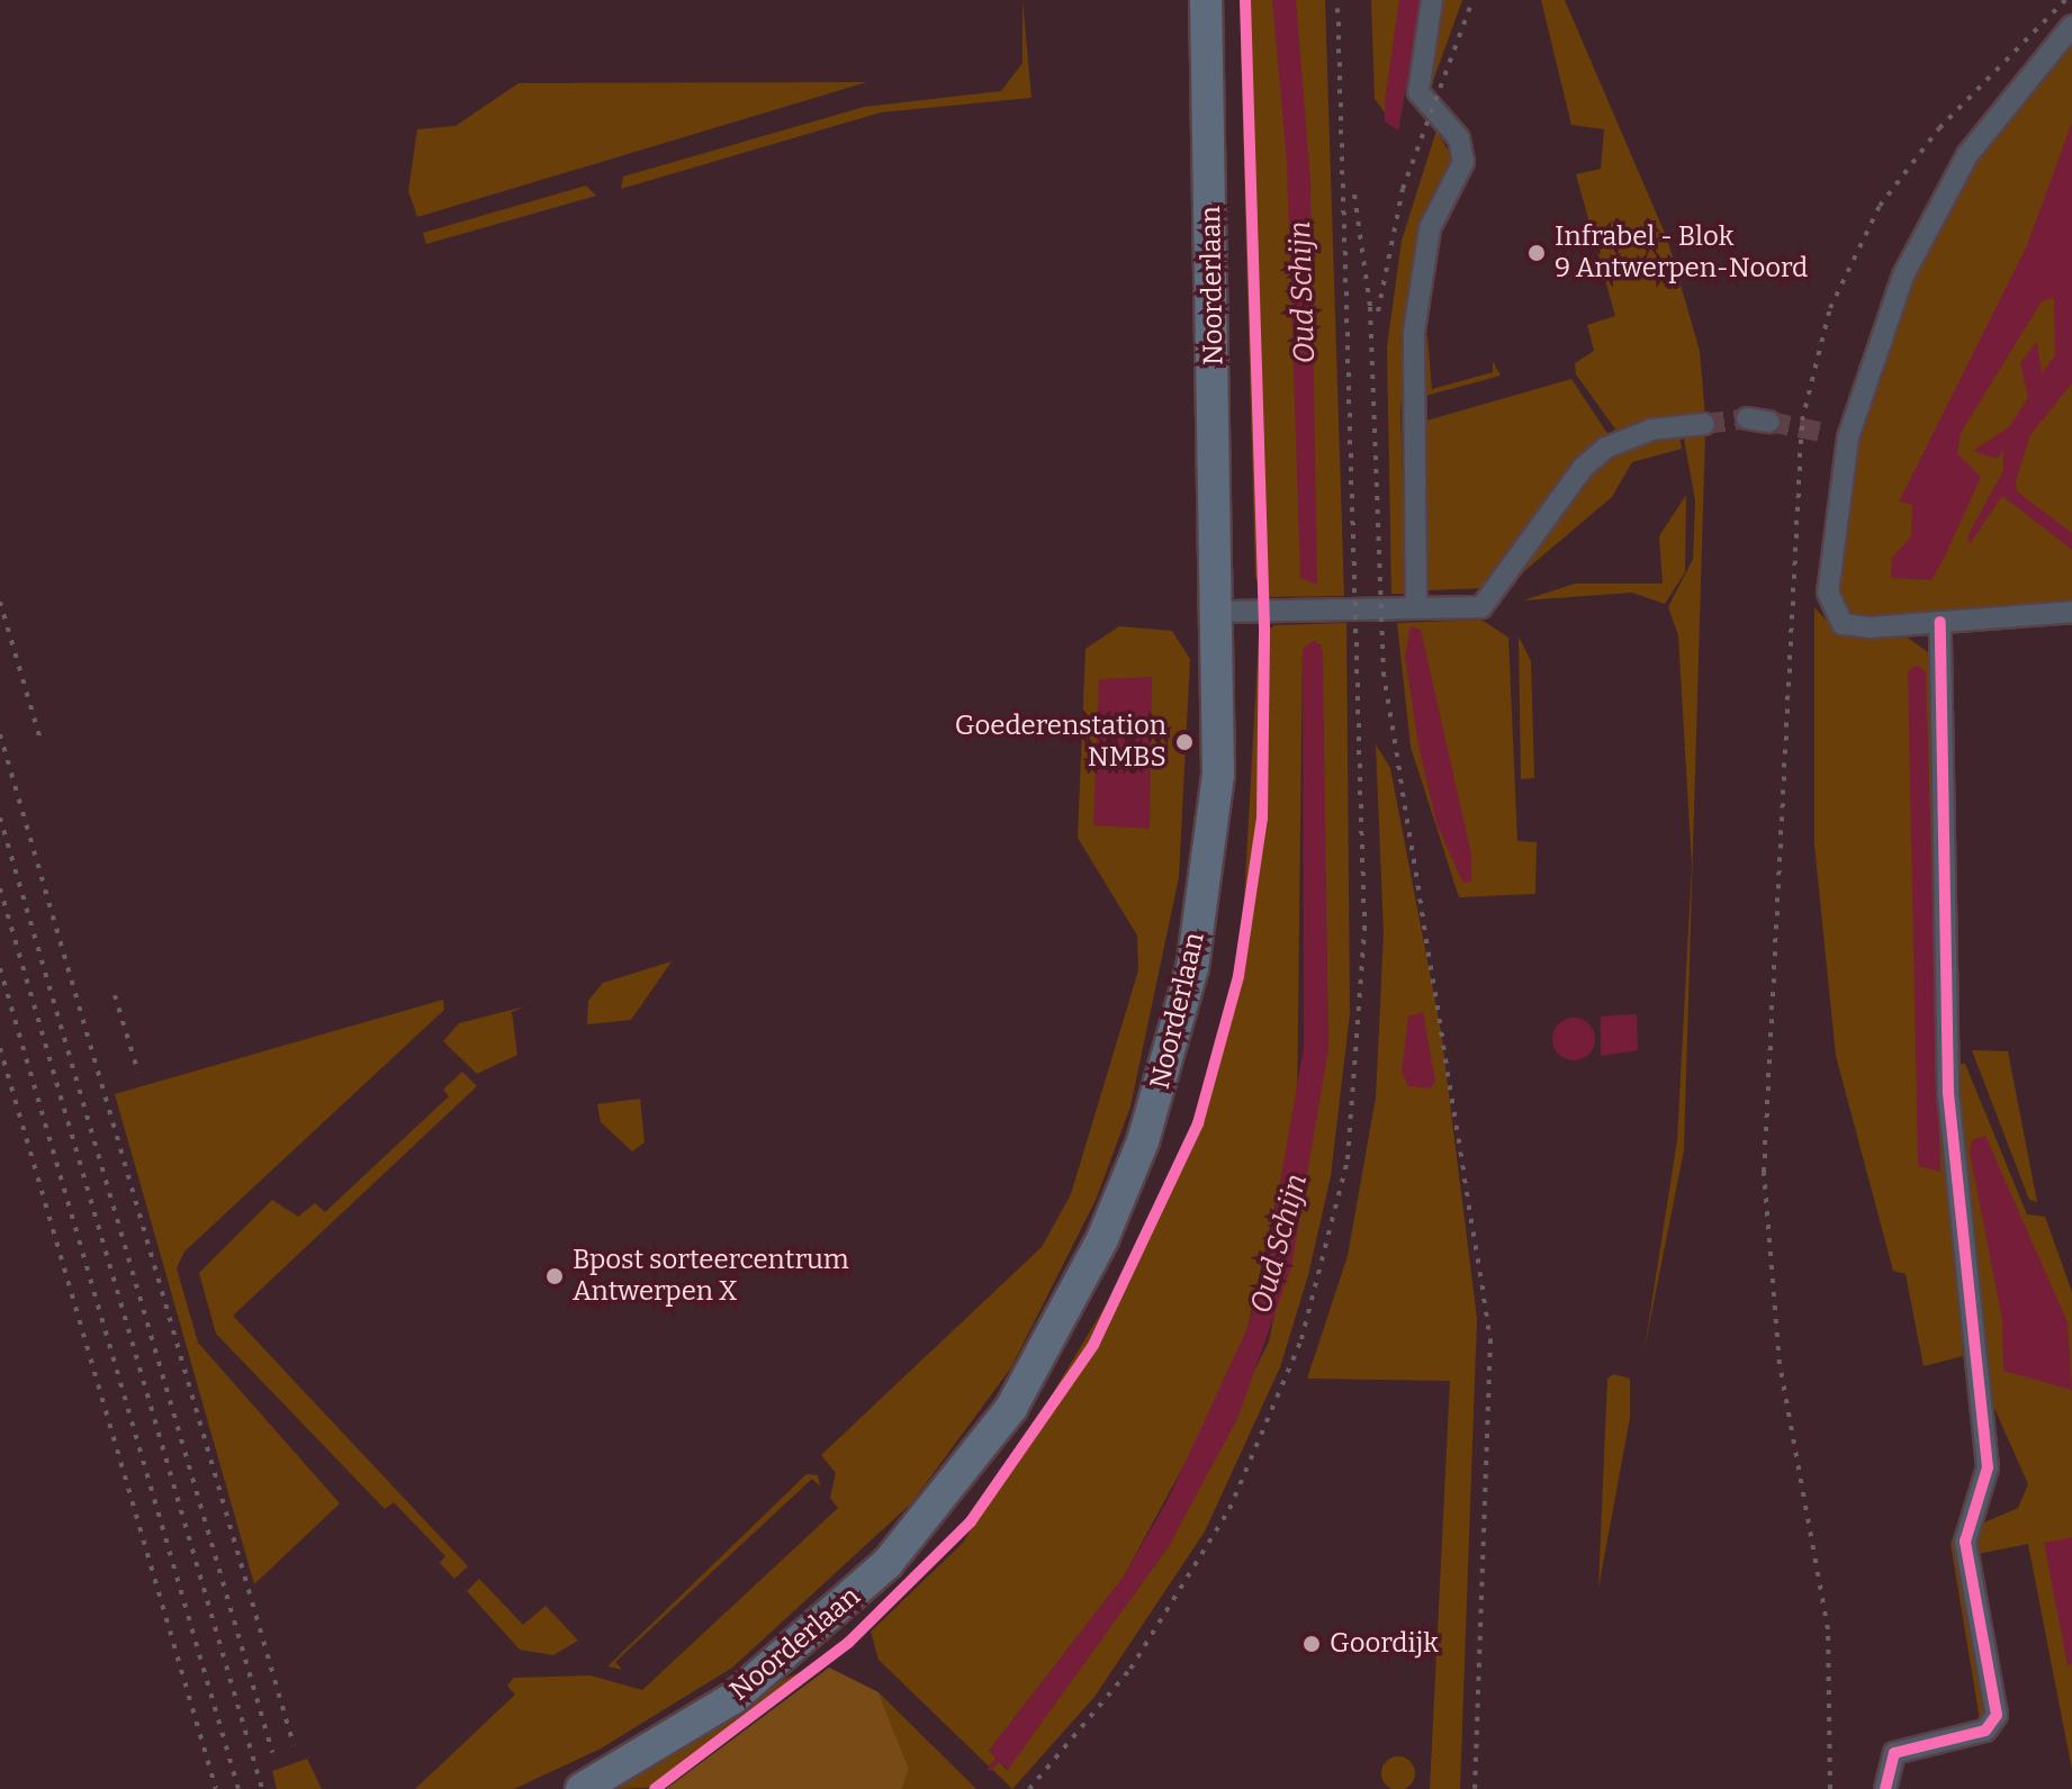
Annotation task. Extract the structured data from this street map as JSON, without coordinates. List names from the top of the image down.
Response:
{
  "streets": {
    "main road": ["Noorderlaan"]
  },
  "water": ["Oud Schijn"],
  "places": [
    "Infrabel - Blok 9 Antwerpen-Noord",
    "Goederenstation NMBS",
    "Bpost sorteercentrum Antwerpen X",
    "Goordijk"
  ]
}
